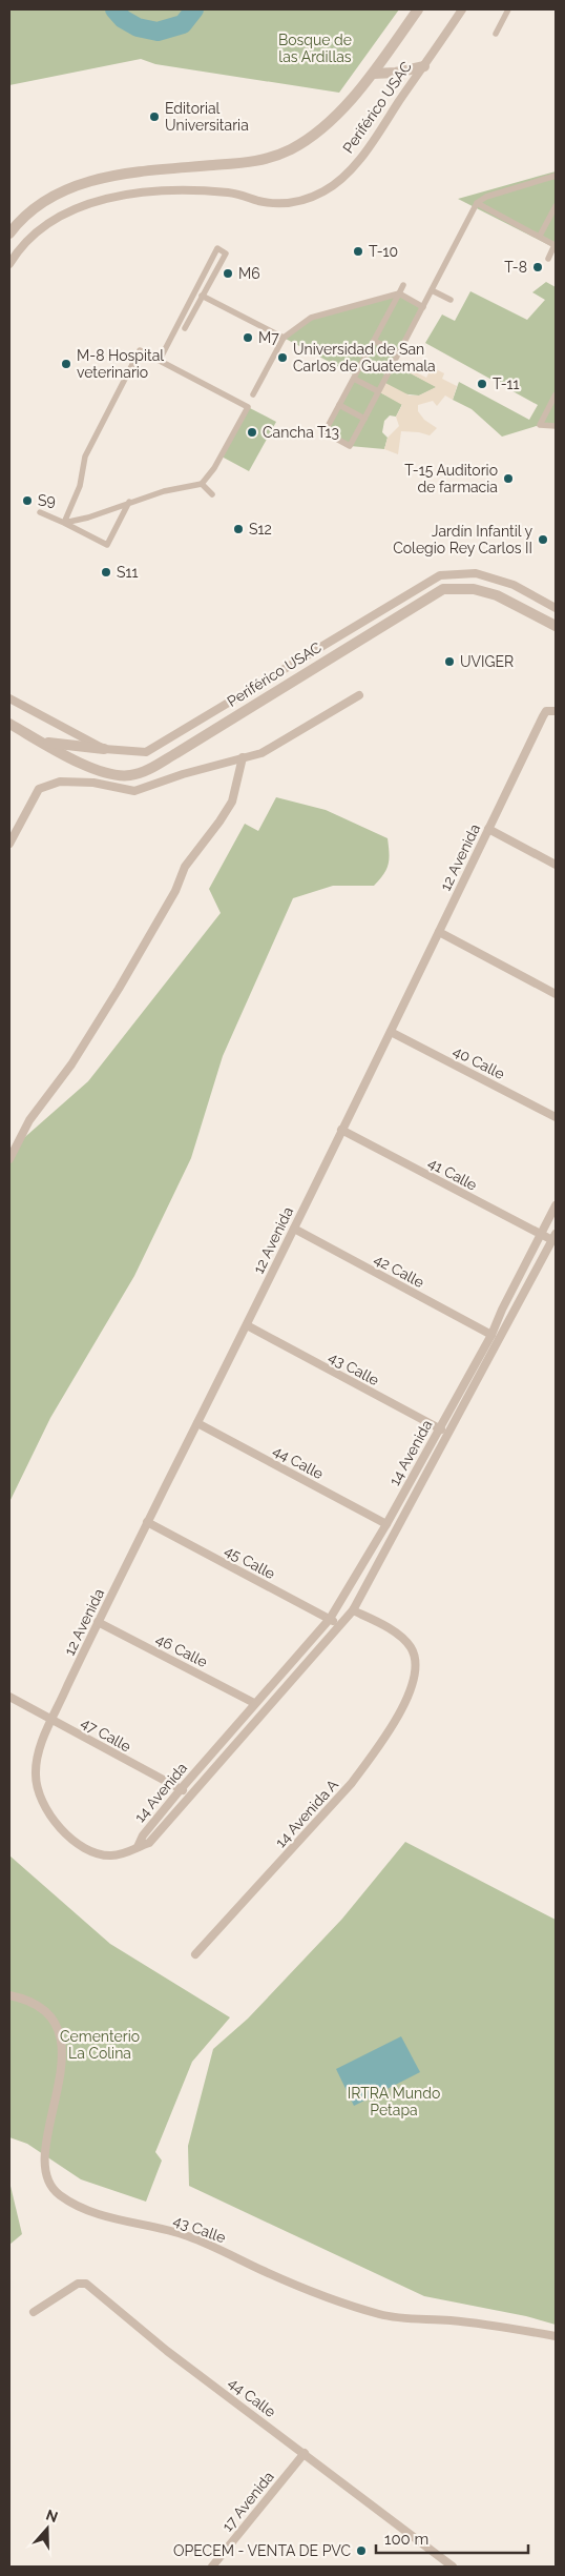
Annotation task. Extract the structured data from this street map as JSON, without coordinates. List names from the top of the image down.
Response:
{
  "streets": {
    "street": [
      "Periférico USAC",
      "12 Avenida",
      "40 Calle",
      "41 Calle",
      "42 Calle",
      "43 Calle",
      "14 Avenida",
      "44 Calle",
      "45 Calle",
      "46 Calle",
      "47 Calle",
      "14 Avenida A",
      "17 Avenida"
    ]
  },
  "crossings": [
    ["12 Avenida", "40 Calle"],
    ["12 Avenida", "41 Calle"],
    ["12 Avenida", "42 Calle"],
    ["12 Avenida", "43 Calle"],
    ["12 Avenida", "14 Avenida"],
    ["12 Avenida", "44 Calle"],
    ["12 Avenida", "45 Calle"],
    ["12 Avenida", "46 Calle"],
    ["12 Avenida", "47 Calle"],
    ["41 Calle", "14 Avenida"],
    ["42 Calle", "14 Avenida"],
    ["43 Calle", "14 Avenida"],
    ["14 Avenida", "44 Calle"],
    ["14 Avenida", "45 Calle"],
    ["14 Avenida", "46 Calle"],
    ["14 Avenida", "47 Calle"],
    ["14 Avenida", "14 Avenida A"],
    ["44 Calle", "17 Avenida"]
  ],
  "parks": ["Bosque de las Ardillas", "Cementerio La Colina", "IRTRA Mundo Petapa"],
  "places": [
    "Editorial Universitaria",
    "T-10",
    "T-8",
    "M6",
    "M7",
    "Universidad de San Carlos de Guatemala",
    "M-8 Hospital veterinario",
    "T-11",
    "Cancha T13",
    "T-15 Auditorio de farmacia",
    "S9",
    "S12",
    "Jardín Infantil y Colegio Rey Carlos II",
    "S11",
    "UVIGER",
    "OPECEM - VENTA DE PVC"
  ],
  "scale_bar": "100 m",
  "north": "top"
}
